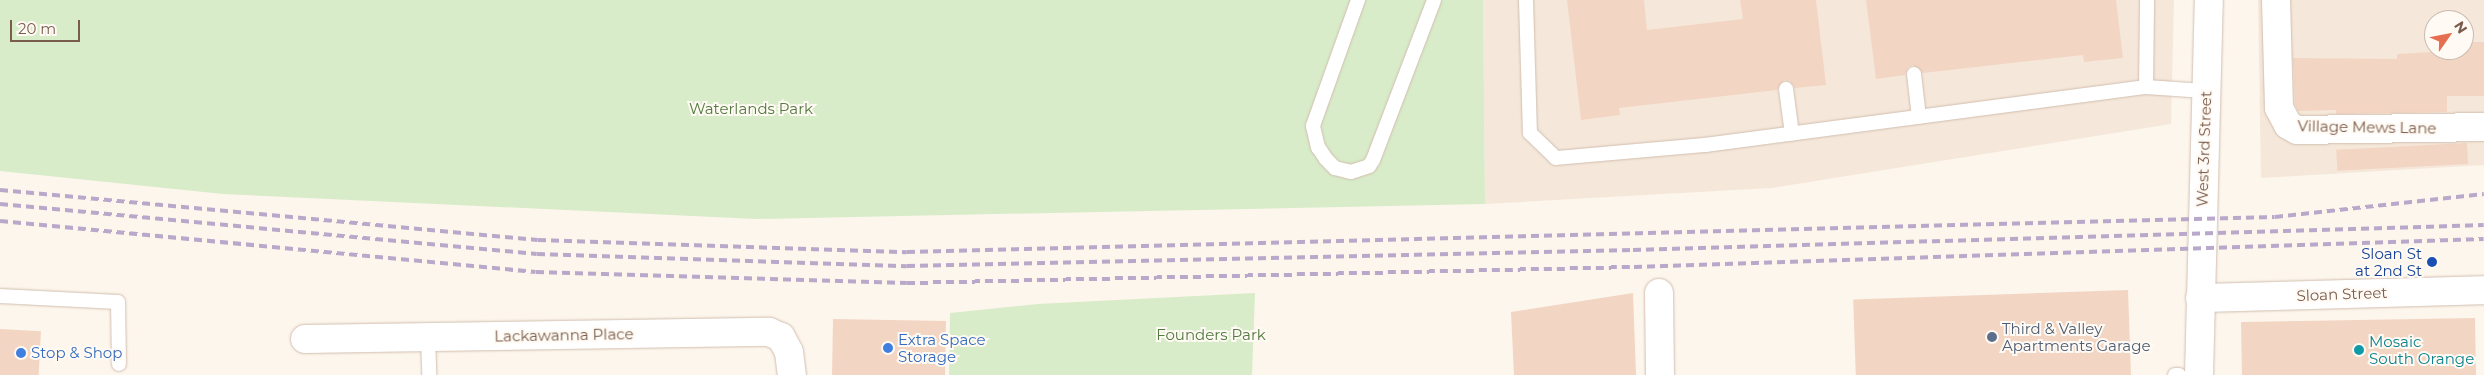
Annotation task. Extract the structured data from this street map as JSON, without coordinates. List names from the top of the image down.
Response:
{
  "streets": {
    "street": [
      "Village Mews Lane",
      "West 3rd Street",
      "Sloan Street",
      "Lackawanna Place"
    ]
  },
  "crossings": [
    ["West 3rd Street", "Sloan Street"]
  ],
  "parks": ["Waterlands Park", "Founders Park"],
  "places": [
    "Sloan St at 2nd St",
    "Third & Valley Apartments Garage",
    "Extra Space Storage",
    "Mosaic South Orange",
    "Stop & Shop"
  ],
  "scale_bar": "20 m",
  "north": "top right"
}
